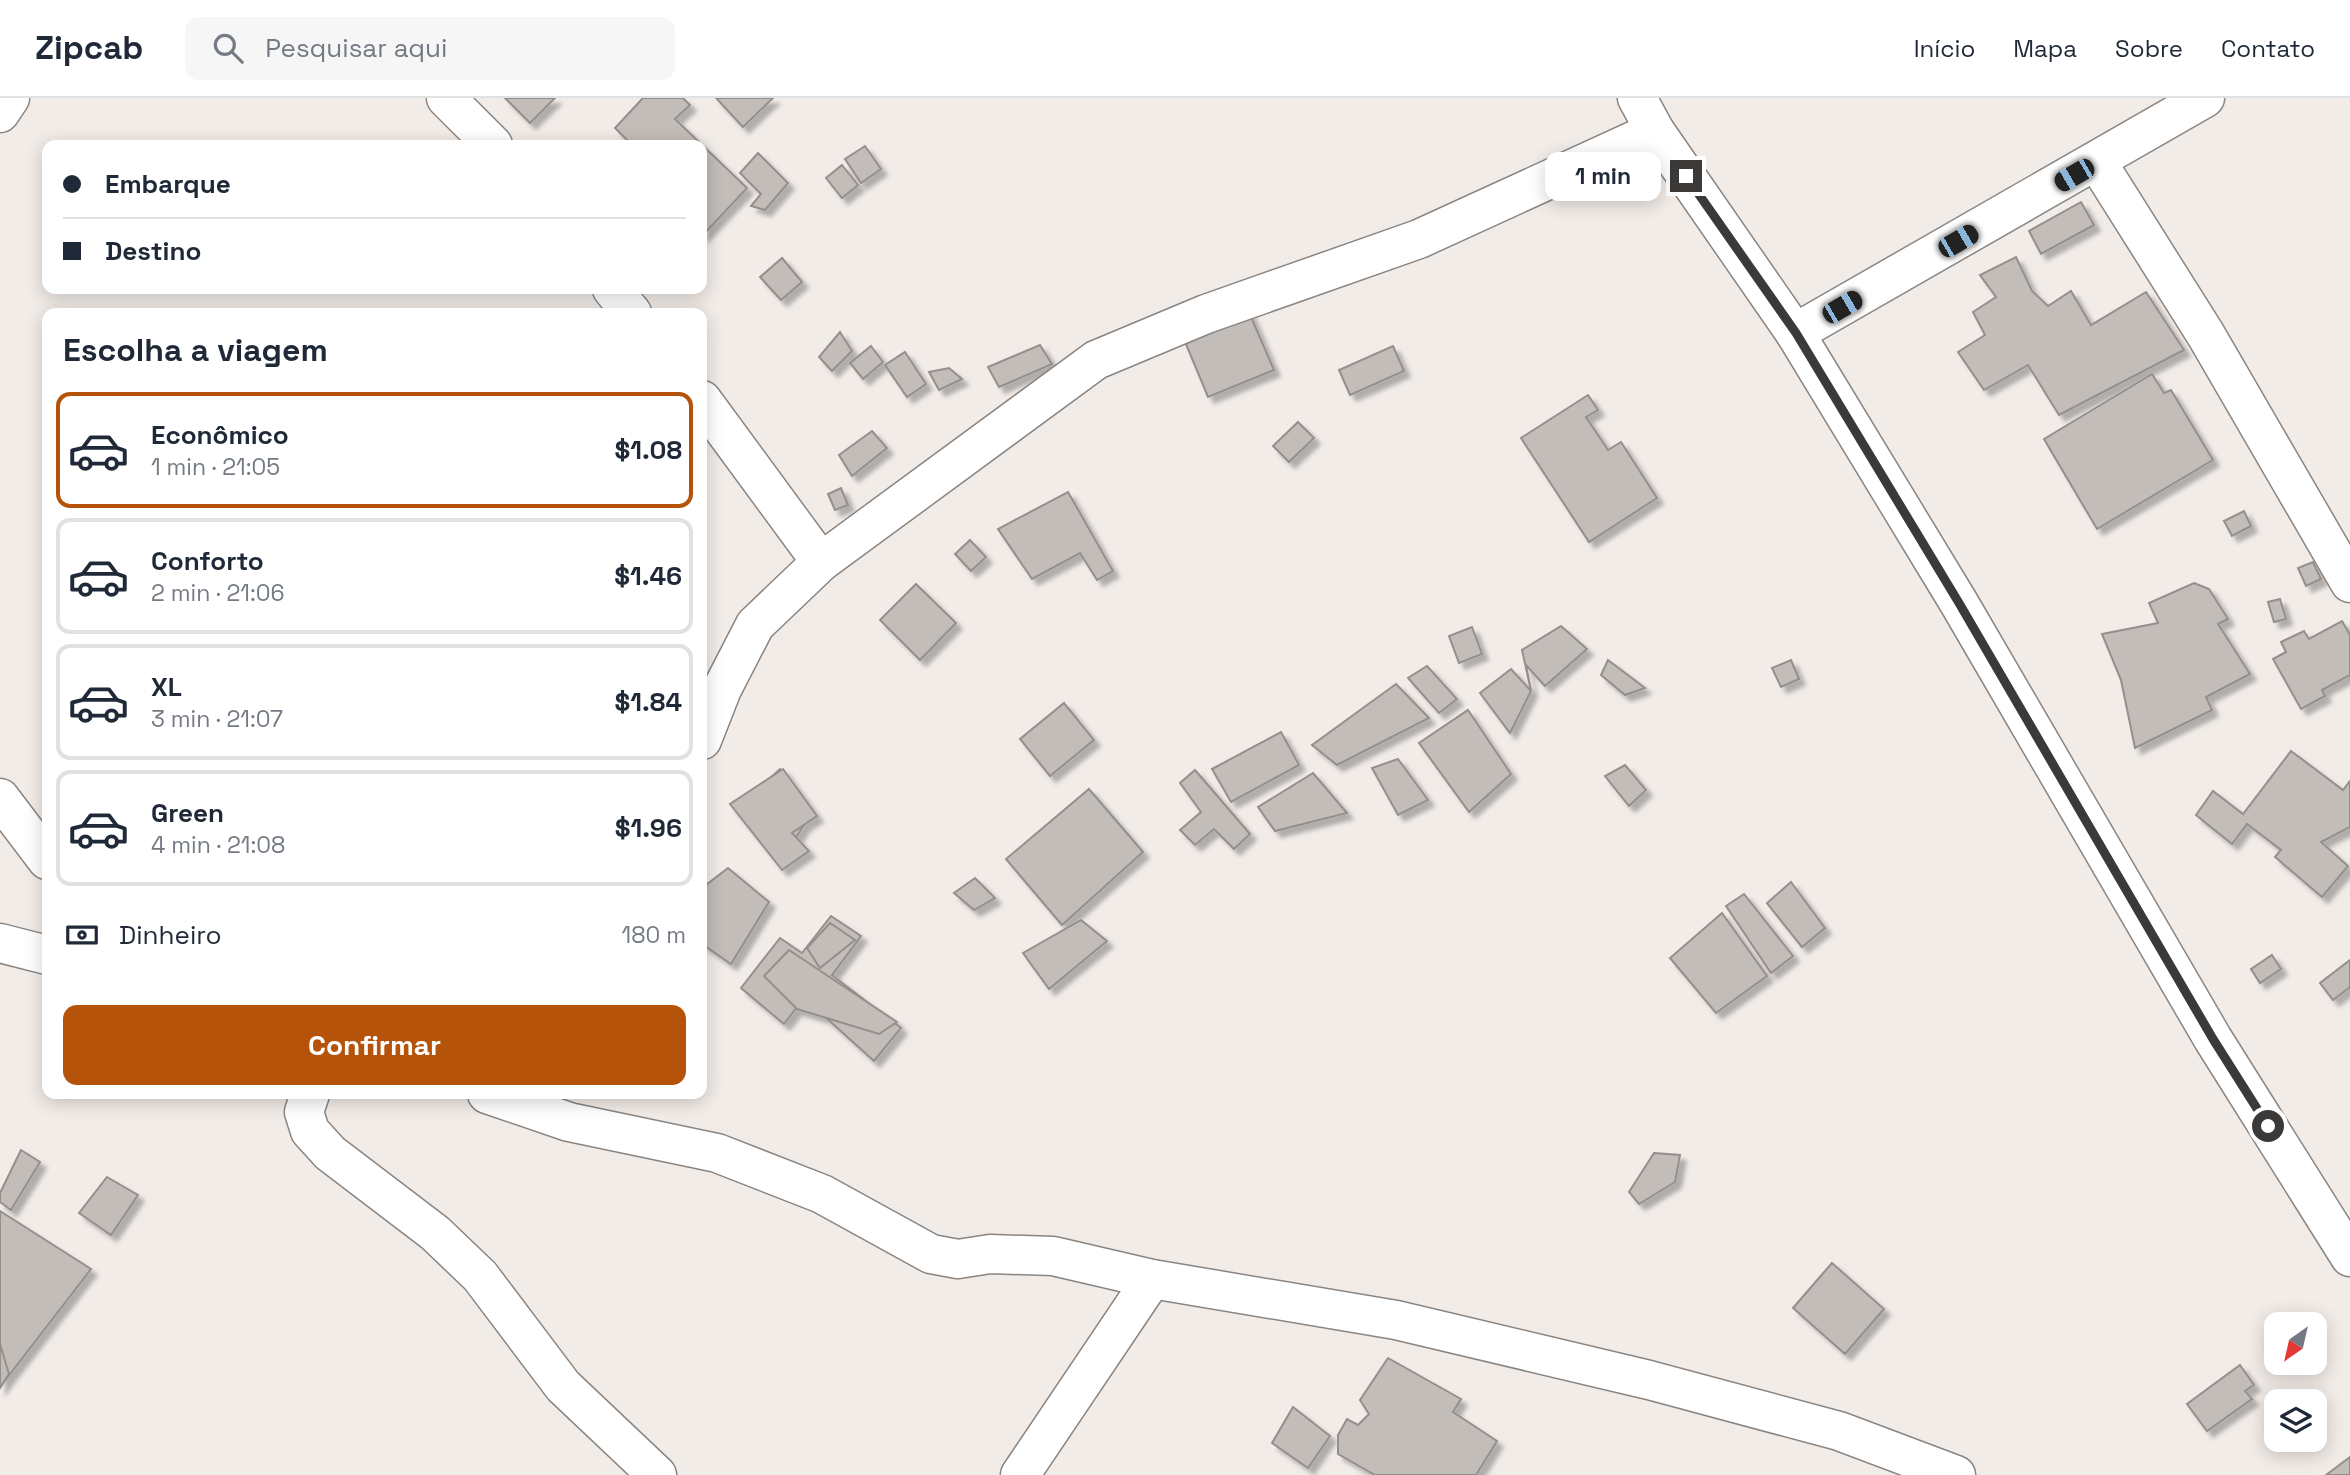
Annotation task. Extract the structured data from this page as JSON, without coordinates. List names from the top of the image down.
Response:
{
  "north": "bottom left",
  "page": {
    "header": "Zipcab",
    "search": "Pesquisar aqui",
    "nav": [
      "Início",
      "Mapa",
      "Sobre",
      "Contato"
    ],
    "banner": ["Embarque", "Destino"],
    "bubble": "1 min",
    "heading": "Escolha a viagem",
    "list": [
      {
        "name": "Econômico",
        "note": "1 min · 21:05",
        "value": "$1.08"
      },
      {
        "name": "Conforto",
        "note": "2 min · 21:06",
        "value": "$1.46"
      },
      {
        "name": "XL",
        "note": "3 min · 21:07",
        "value": "$1.84"
      },
      {
        "name": "Green",
        "note": "4 min · 21:08",
        "value": "$1.96"
      }
    ],
    "pay": ["Dinheiro", "180 m"],
    "buttons": "Confirmar"
  }
}
